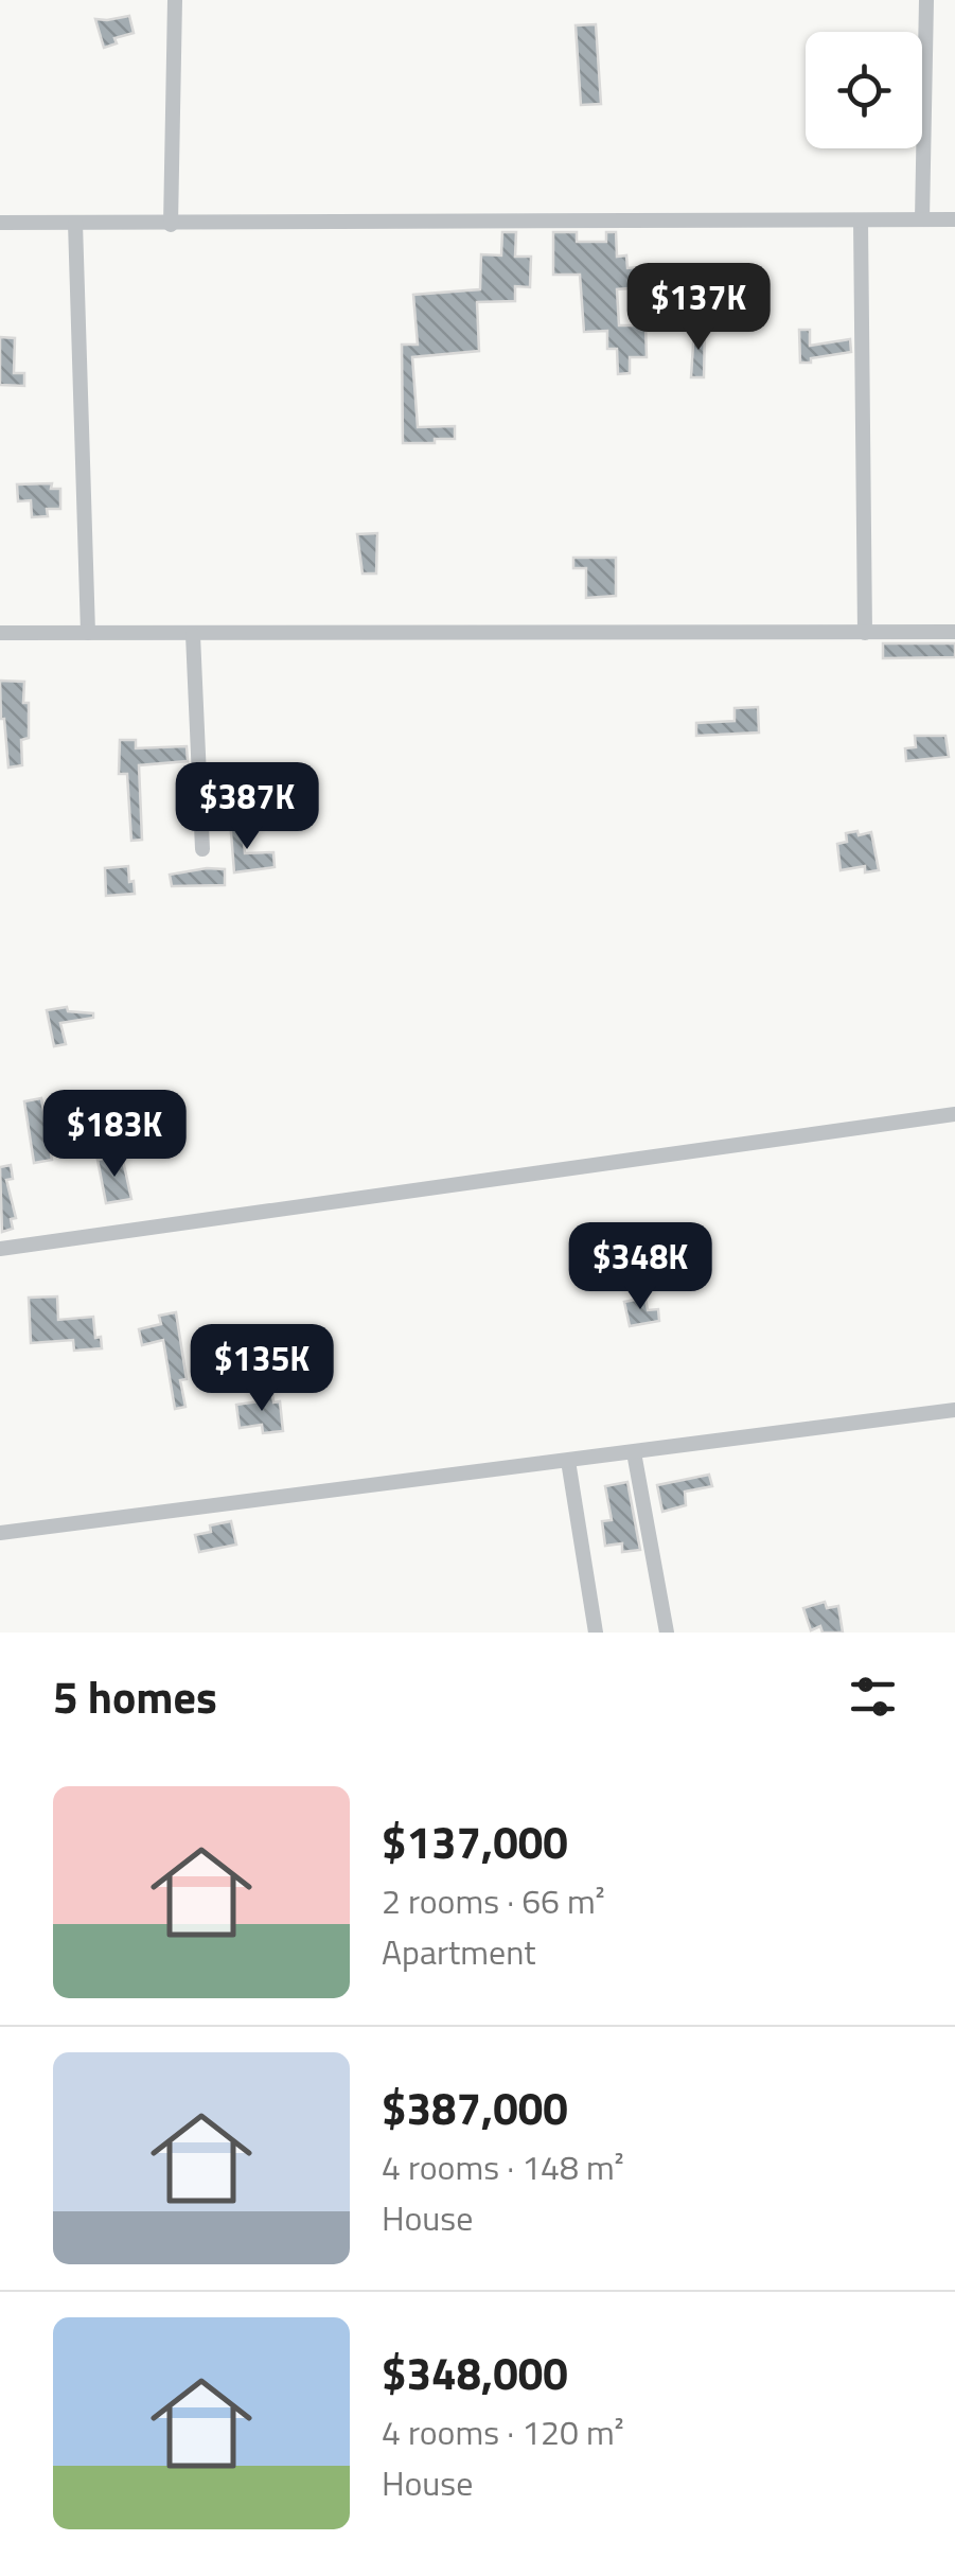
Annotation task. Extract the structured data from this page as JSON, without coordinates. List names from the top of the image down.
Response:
{
  "page": {
    "price": [
      "$137K",
      "$387K",
      "$183K",
      "$348K",
      "$135K"
    ],
    "heading": "5 homes",
    "list": [
      {
        "name": "$137,000",
        "note": "2 rooms · 66 m² · Apartment"
      },
      {
        "name": "$387,000",
        "note": "4 rooms · 148 m² · House"
      },
      {
        "name": "$348,000",
        "note": "4 rooms · 120 m² · House"
      }
    ]
  }
}
